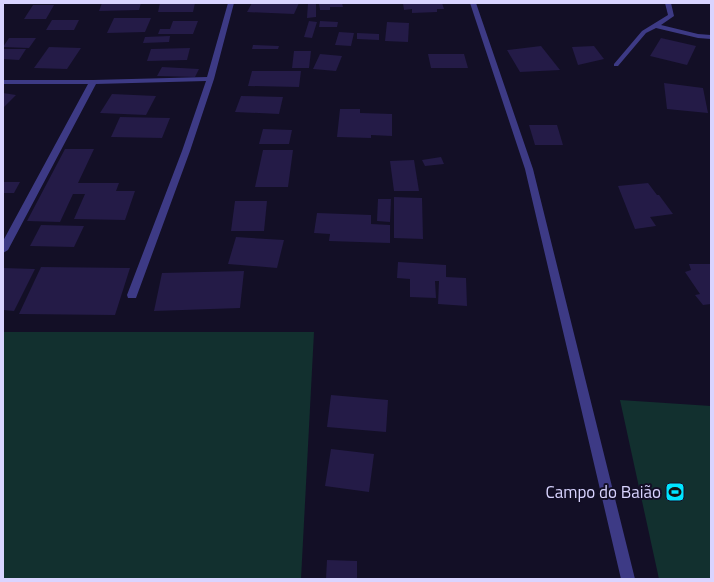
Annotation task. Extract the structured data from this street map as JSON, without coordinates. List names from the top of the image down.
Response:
{
  "places": {
    "sports": ["Campo do Baião"]
  }
}
